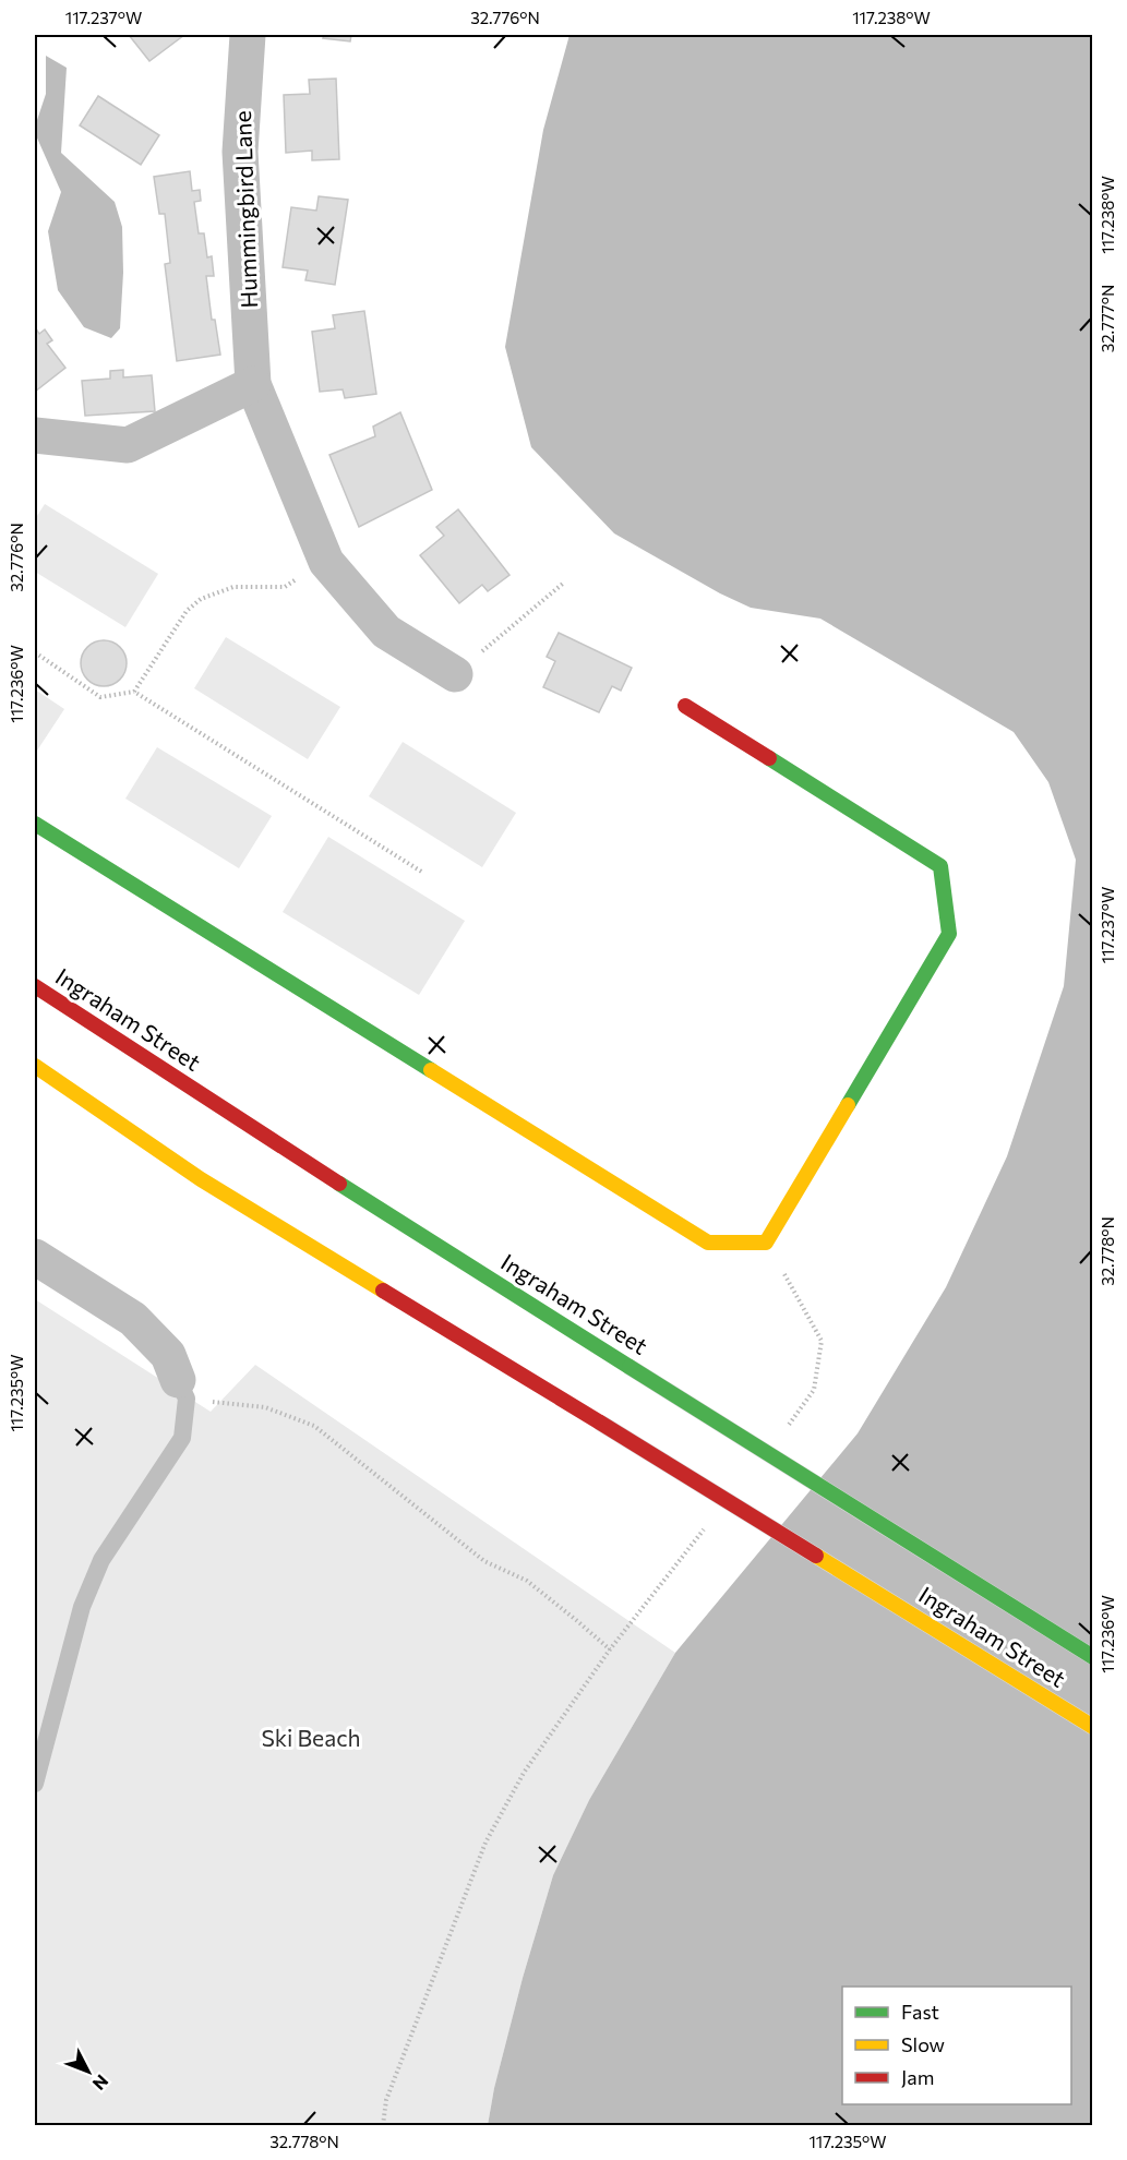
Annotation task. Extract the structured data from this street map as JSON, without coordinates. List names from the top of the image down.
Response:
{
  "streets": {
    "main road": ["Ingraham Street"],
    "street": ["Hummingbird Lane"]
  },
  "parks": ["Ski Beach"],
  "legend": ["Fast", "Slow", "Jam"],
  "north": "bottom right",
  "coordinates": [
    "117.237°W",
    "32.776°N",
    "117.238°W",
    "32.777°N",
    "117.236°W",
    "32.778°N",
    "117.235°W"
  ]
}
